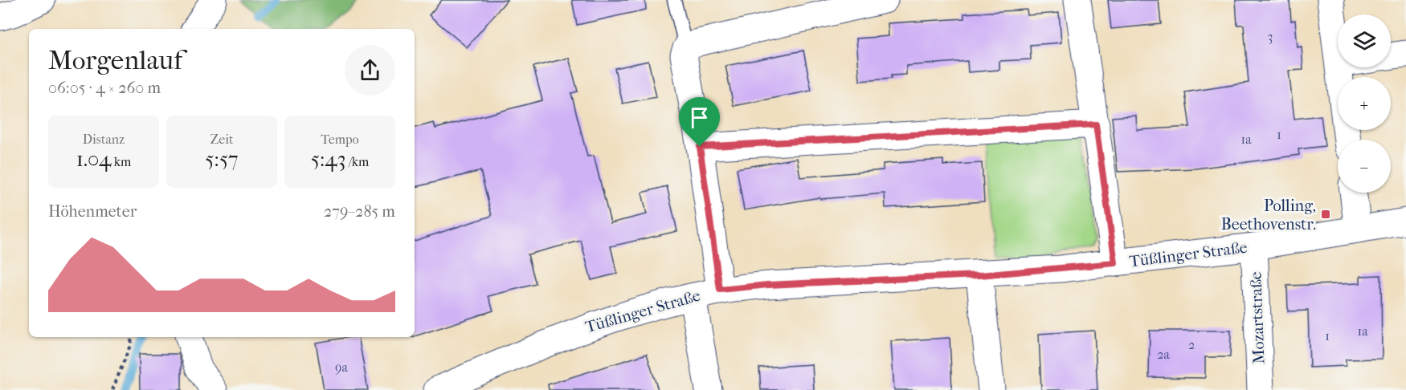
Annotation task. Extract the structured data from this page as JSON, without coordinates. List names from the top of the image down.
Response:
{
  "streets": {
    "street": ["Tüßlinger Straße", "Mozartstraße"]
  },
  "crossings": [
    ["Tüßlinger Straße", "Mozartstraße"]
  ],
  "places": {
    "transit": ["Polling, Beethovenstr."]
  },
  "house_numbers": [
    "3",
    "1",
    "1a",
    "1a",
    "1",
    "2",
    "2a",
    "9a"
  ],
  "page": {
    "map_buttons": ["+", "−"],
    "heading": ["Morgenlauf", "06:05 · 4 × 260 m"],
    "stats": [
      ["Distanz", "1.04 km"],
      ["Zeit", "5:57"],
      ["Tempo", "5:43 /km"]
    ],
    "chart": ["Höhenmeter", "279–285 m"]
  }
}
